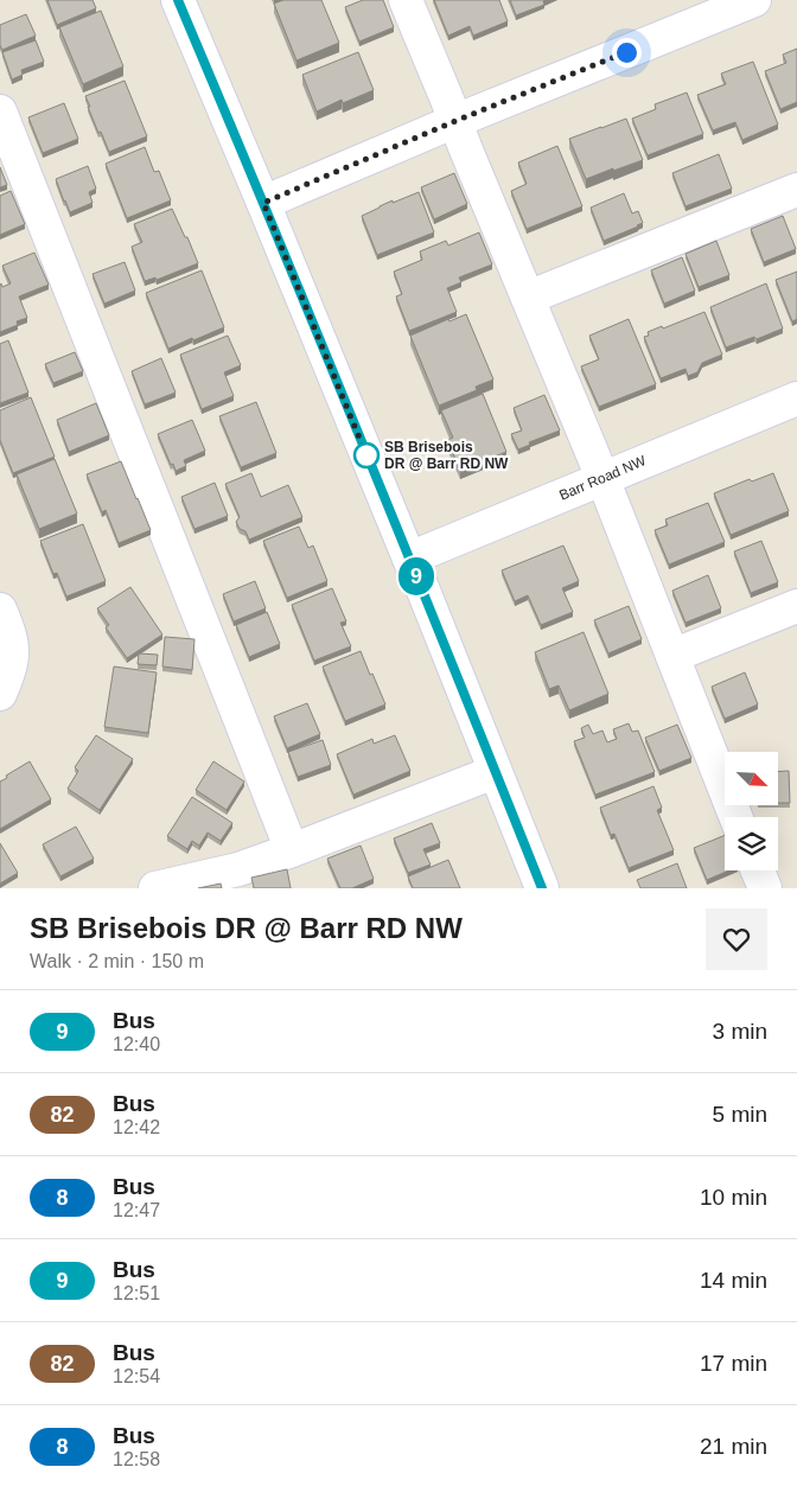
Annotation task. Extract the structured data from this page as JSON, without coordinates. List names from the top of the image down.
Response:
{
  "streets": {
    "street": ["Barr Road NW"]
  },
  "places": ["SB Brisebois DR @ Barr RD NW"],
  "lines": ["bus line 9"],
  "north": "bottom right",
  "page": {
    "on_map": "9",
    "heading": ["SB Brisebois DR @ Barr RD NW", "Walk · 2 min · 150 m"],
    "list": [
      {
        "mark": "9",
        "name": "Bus",
        "note": "12:40",
        "value": "3 min"
      },
      {
        "mark": "82",
        "name": "Bus",
        "note": "12:42",
        "value": "5 min"
      },
      {
        "mark": "8",
        "name": "Bus",
        "note": "12:47",
        "value": "10 min"
      },
      {
        "mark": "9",
        "name": "Bus",
        "note": "12:51",
        "value": "14 min"
      },
      {
        "mark": "82",
        "name": "Bus",
        "note": "12:54",
        "value": "17 min"
      },
      {
        "mark": "8",
        "name": "Bus",
        "note": "12:58",
        "value": "21 min"
      }
    ]
  }
}
